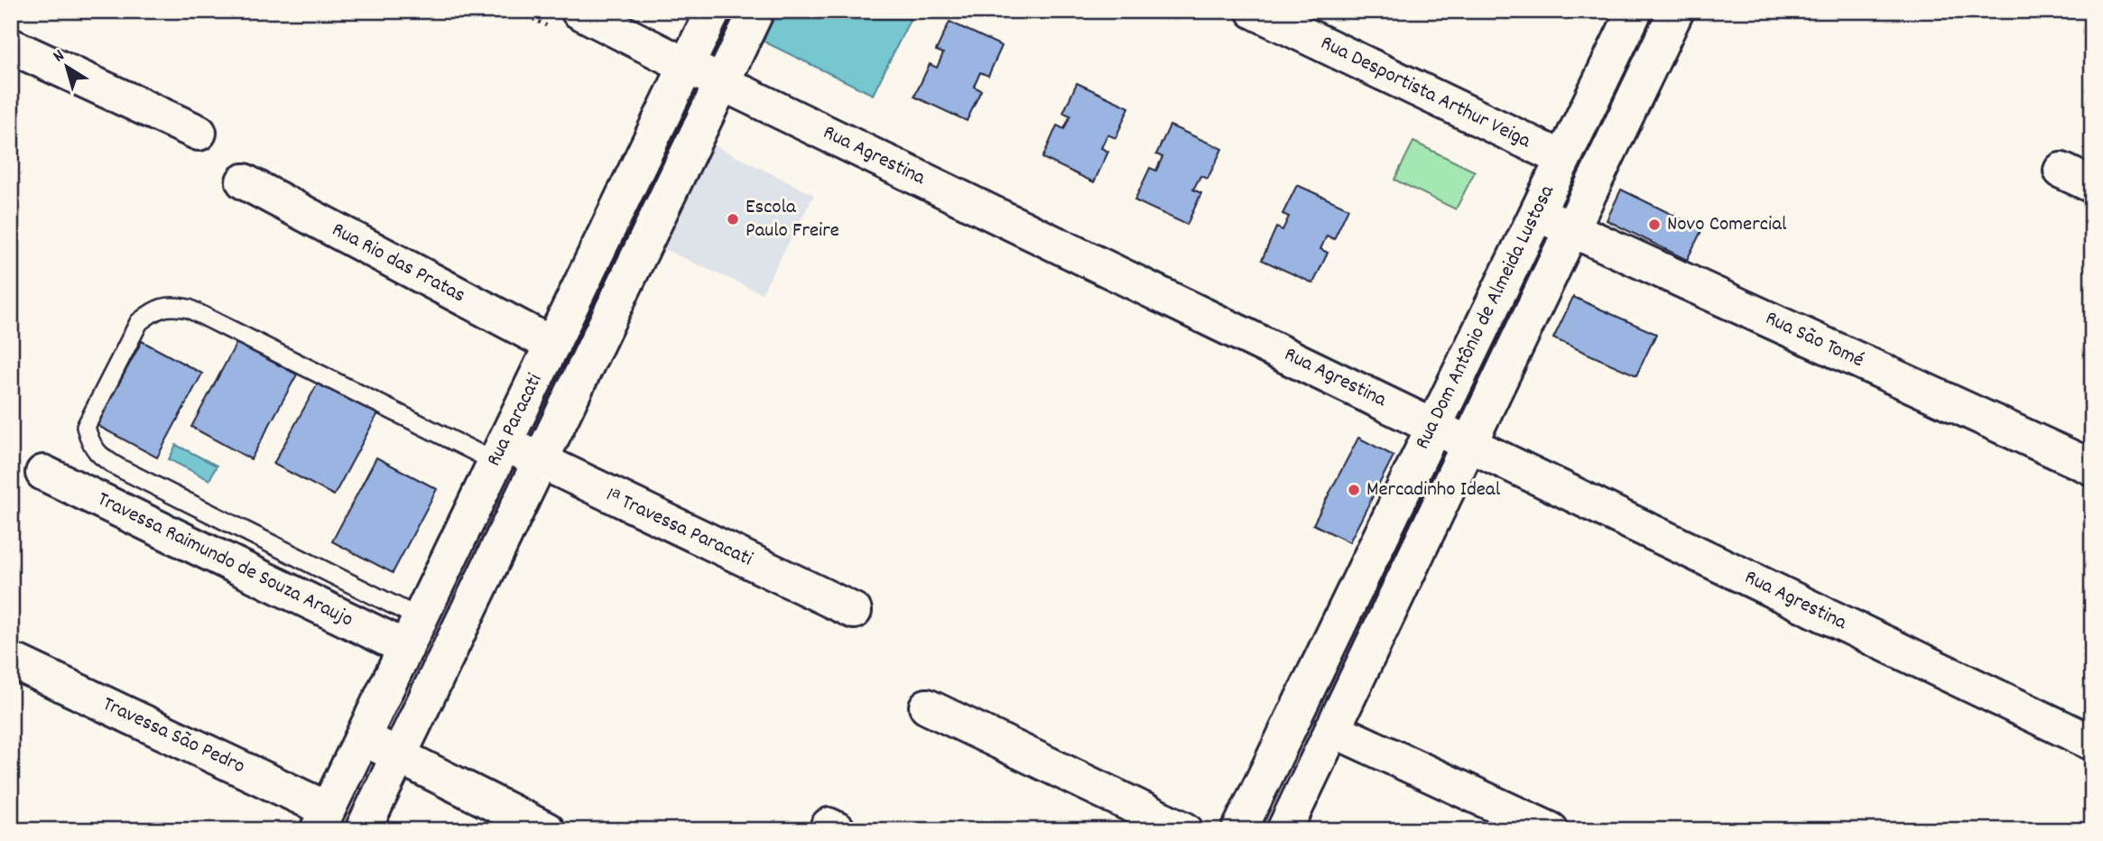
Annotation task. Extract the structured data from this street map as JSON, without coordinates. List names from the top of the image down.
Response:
{
  "streets": {
    "street": [
      "Rua Desportista Arthur Veiga",
      "Rua Agrestina",
      "Rua Rio das Pratas",
      "Rua Dom Antônio de Almeida Lustosa",
      "Rua São Tomé",
      "Rua Paracati",
      "1ᵃ Travessa Paracati",
      "Travessa Raimundo de Souza Araujo",
      "Travessa São Pedro"
    ]
  },
  "crossings": [
    ["Rua Desportista Arthur Veiga", "Rua Dom Antônio de Almeida Lustosa"],
    ["Rua Agrestina", "Rua Dom Antônio de Almeida Lustosa"],
    ["Rua Agrestina", "Rua Paracati"],
    ["Rua Rio das Pratas", "Rua Paracati"],
    ["Rua Dom Antônio de Almeida Lustosa", "Rua São Tomé"],
    ["Rua Paracati", "1ᵃ Travessa Paracati"],
    ["Rua Paracati", "Travessa Raimundo de Souza Araujo"],
    ["Rua Paracati", "Travessa São Pedro"]
  ],
  "places": ["Escola Paulo Freire", "Novo Comercial", "Mercadinho Ideal"],
  "north": "top left"
}
